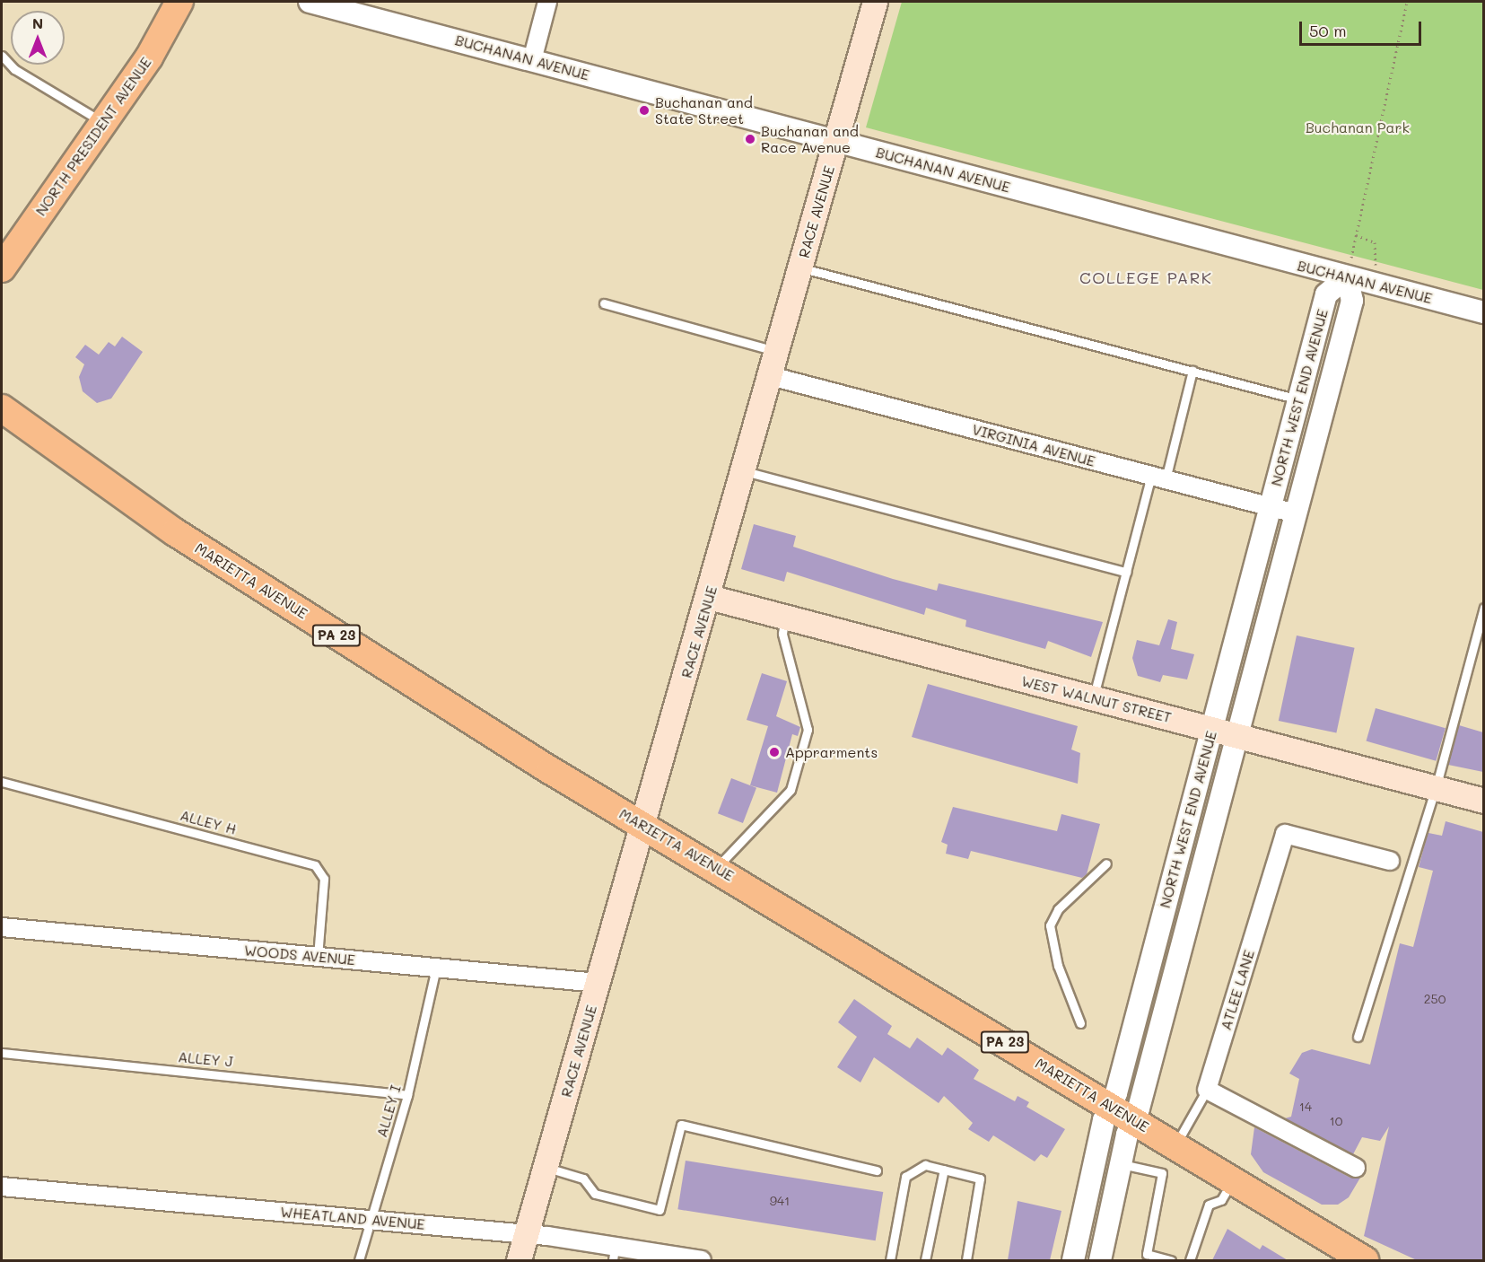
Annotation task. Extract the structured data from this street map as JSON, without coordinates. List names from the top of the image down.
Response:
{
  "streets": {
    "main road": [
      "NORTH PRESIDENT AVENUE",
      "RACE AVENUE",
      "MARIETTA AVENUE",
      "PA 23",
      "WEST WALNUT STREET"
    ],
    "street": [
      "BUCHANAN AVENUE",
      "NORTH WEST END AVENUE",
      "VIRGINIA AVENUE",
      "WOODS AVENUE",
      "ATLEE LANE",
      "WHEATLAND AVENUE"
    ],
    "lane": ["ALLEY H", "ALLEY J", "ALLEY I"]
  },
  "crossings": [
    ["BUCHANAN AVENUE", "RACE AVENUE"],
    ["BUCHANAN AVENUE", "NORTH WEST END AVENUE"],
    ["RACE AVENUE", "VIRGINIA AVENUE"],
    ["RACE AVENUE", "MARIETTA AVENUE"],
    ["RACE AVENUE", "WEST WALNUT STREET"],
    ["RACE AVENUE", "WOODS AVENUE"],
    ["RACE AVENUE", "WHEATLAND AVENUE"],
    ["NORTH WEST END AVENUE", "VIRGINIA AVENUE"],
    ["NORTH WEST END AVENUE", "MARIETTA AVENUE"],
    ["NORTH WEST END AVENUE", "WEST WALNUT STREET"],
    ["ALLEY H", "WOODS AVENUE"],
    ["WOODS AVENUE", "ALLEY I"],
    ["ALLEY J", "ALLEY I"],
    ["ALLEY I", "WHEATLAND AVENUE"]
  ],
  "districts": ["COLLEGE PARK"],
  "parks": ["Buchanan Park"],
  "places": ["Buchanan and State Street", "Buchanan and Race Avenue", "Apprarments"],
  "house_numbers": [
    "250",
    "14",
    "10",
    "941"
  ],
  "scale_bar": "50 m",
  "north": "top"
}
